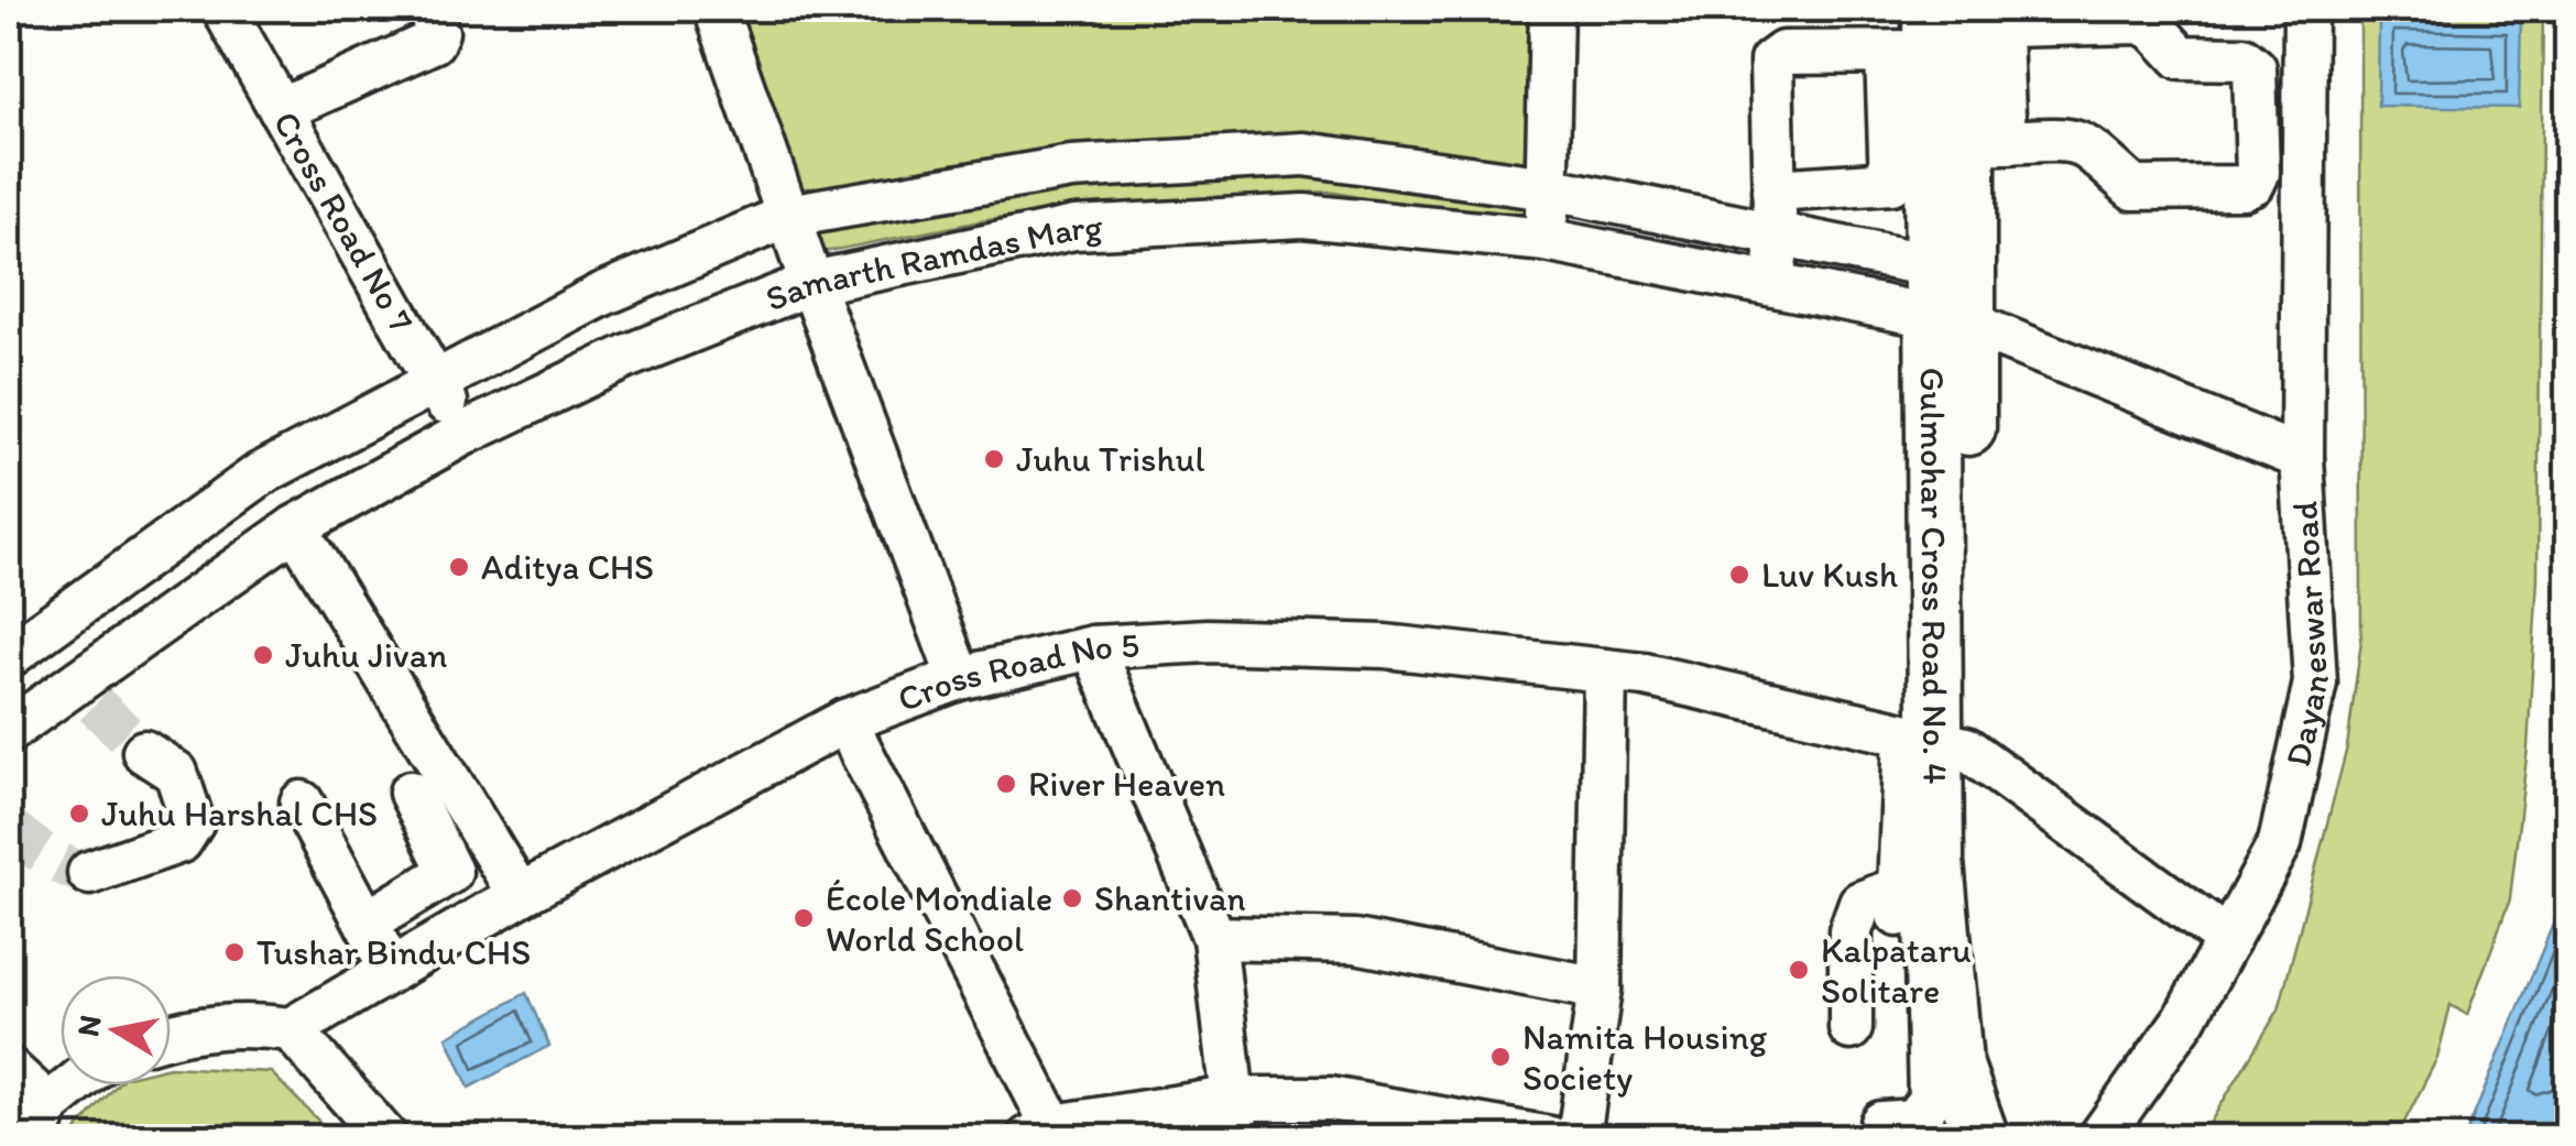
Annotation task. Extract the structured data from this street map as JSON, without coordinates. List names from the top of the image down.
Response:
{
  "streets": {
    "street": [
      "Cross Road No 7",
      "Samarth Ramdas Marg",
      "Gulmohar Cross Road No. 4",
      "Dayaneswar Road",
      "Cross Road No 5"
    ]
  },
  "crossings": [
    ["Cross Road No 7", "Samarth Ramdas Marg"],
    ["Samarth Ramdas Marg", "Gulmohar Cross Road No. 4"],
    ["Gulmohar Cross Road No. 4", "Cross Road No 5"]
  ],
  "places": [
    "Juhu Trishul",
    "Aditya CHS",
    "Luv Kush",
    "Juhu Jivan",
    "River Heaven",
    "Juhu Harshal CHS",
    "Shantivan",
    "École Mondiale World School",
    "Tushar Bindu CHS",
    "Kalpataru Solitare",
    "Namita Housing Society"
  ],
  "north": "left"
}
